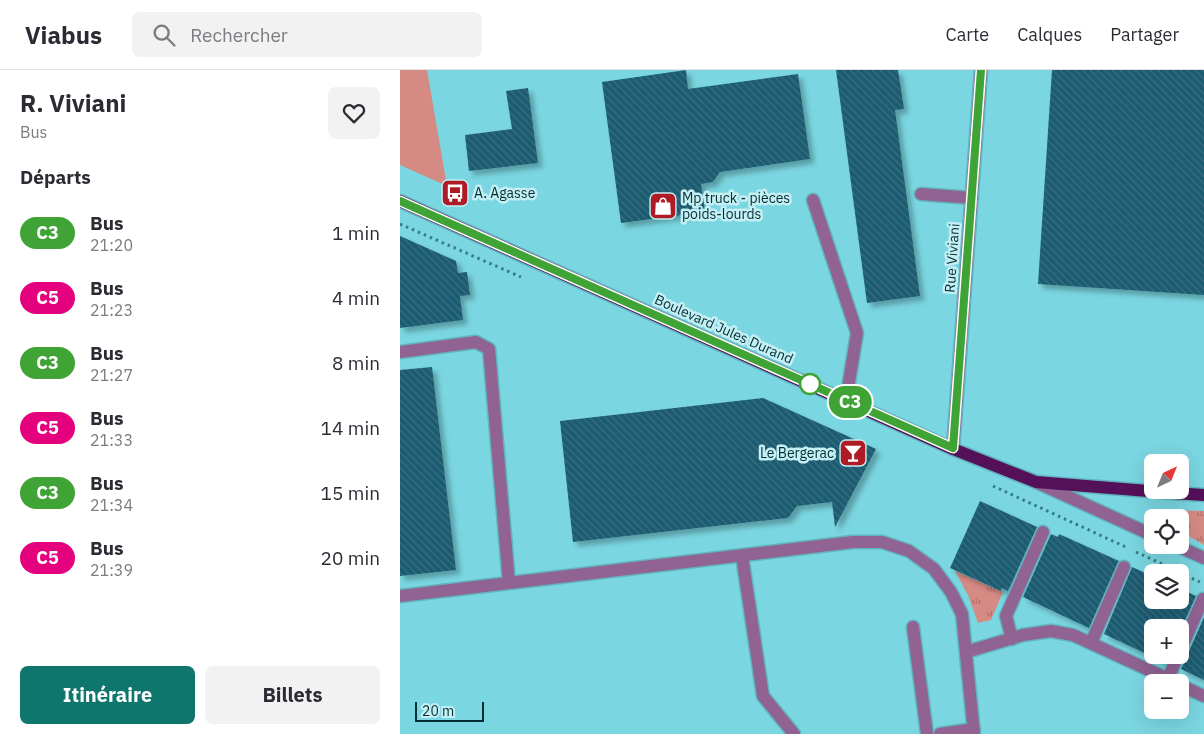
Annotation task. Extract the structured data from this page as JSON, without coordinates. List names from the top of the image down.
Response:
{
  "streets": {
    "main road": ["Boulevard Jules Durand"],
    "street": ["Rue Viviani"]
  },
  "crossings": [
    ["Rue Viviani", "Boulevard Jules Durand"]
  ],
  "places": {
    "bus stop": ["A. Agasse"],
    "shop": ["Mp truck - pièces poids-lourds"],
    "bar": ["Le Bergerac"]
  },
  "lines": ["bus line C3"],
  "scale_bar": "20 m",
  "north": "top right",
  "page": {
    "header": "Viabus",
    "search": "Rechercher",
    "nav": ["Carte", "Calques", "Partager"],
    "heading": [
      ["R. Viviani", "Bus"],
      "Départs"
    ],
    "on_map": "C3",
    "list": [
      {
        "mark": "C3",
        "name": "Bus",
        "note": "21:20",
        "value": "1 min"
      },
      {
        "mark": "C5",
        "name": "Bus",
        "note": "21:23",
        "value": "4 min"
      },
      {
        "mark": "C3",
        "name": "Bus",
        "note": "21:27",
        "value": "8 min"
      },
      {
        "mark": "C5",
        "name": "Bus",
        "note": "21:33",
        "value": "14 min"
      },
      {
        "mark": "C3",
        "name": "Bus",
        "note": "21:34",
        "value": "15 min"
      },
      {
        "mark": "C5",
        "name": "Bus",
        "note": "21:39",
        "value": "20 min"
      }
    ],
    "map_buttons": ["+", "−"],
    "buttons": ["Itinéraire", "Billets"],
    "scale": "20 m"
  }
}
